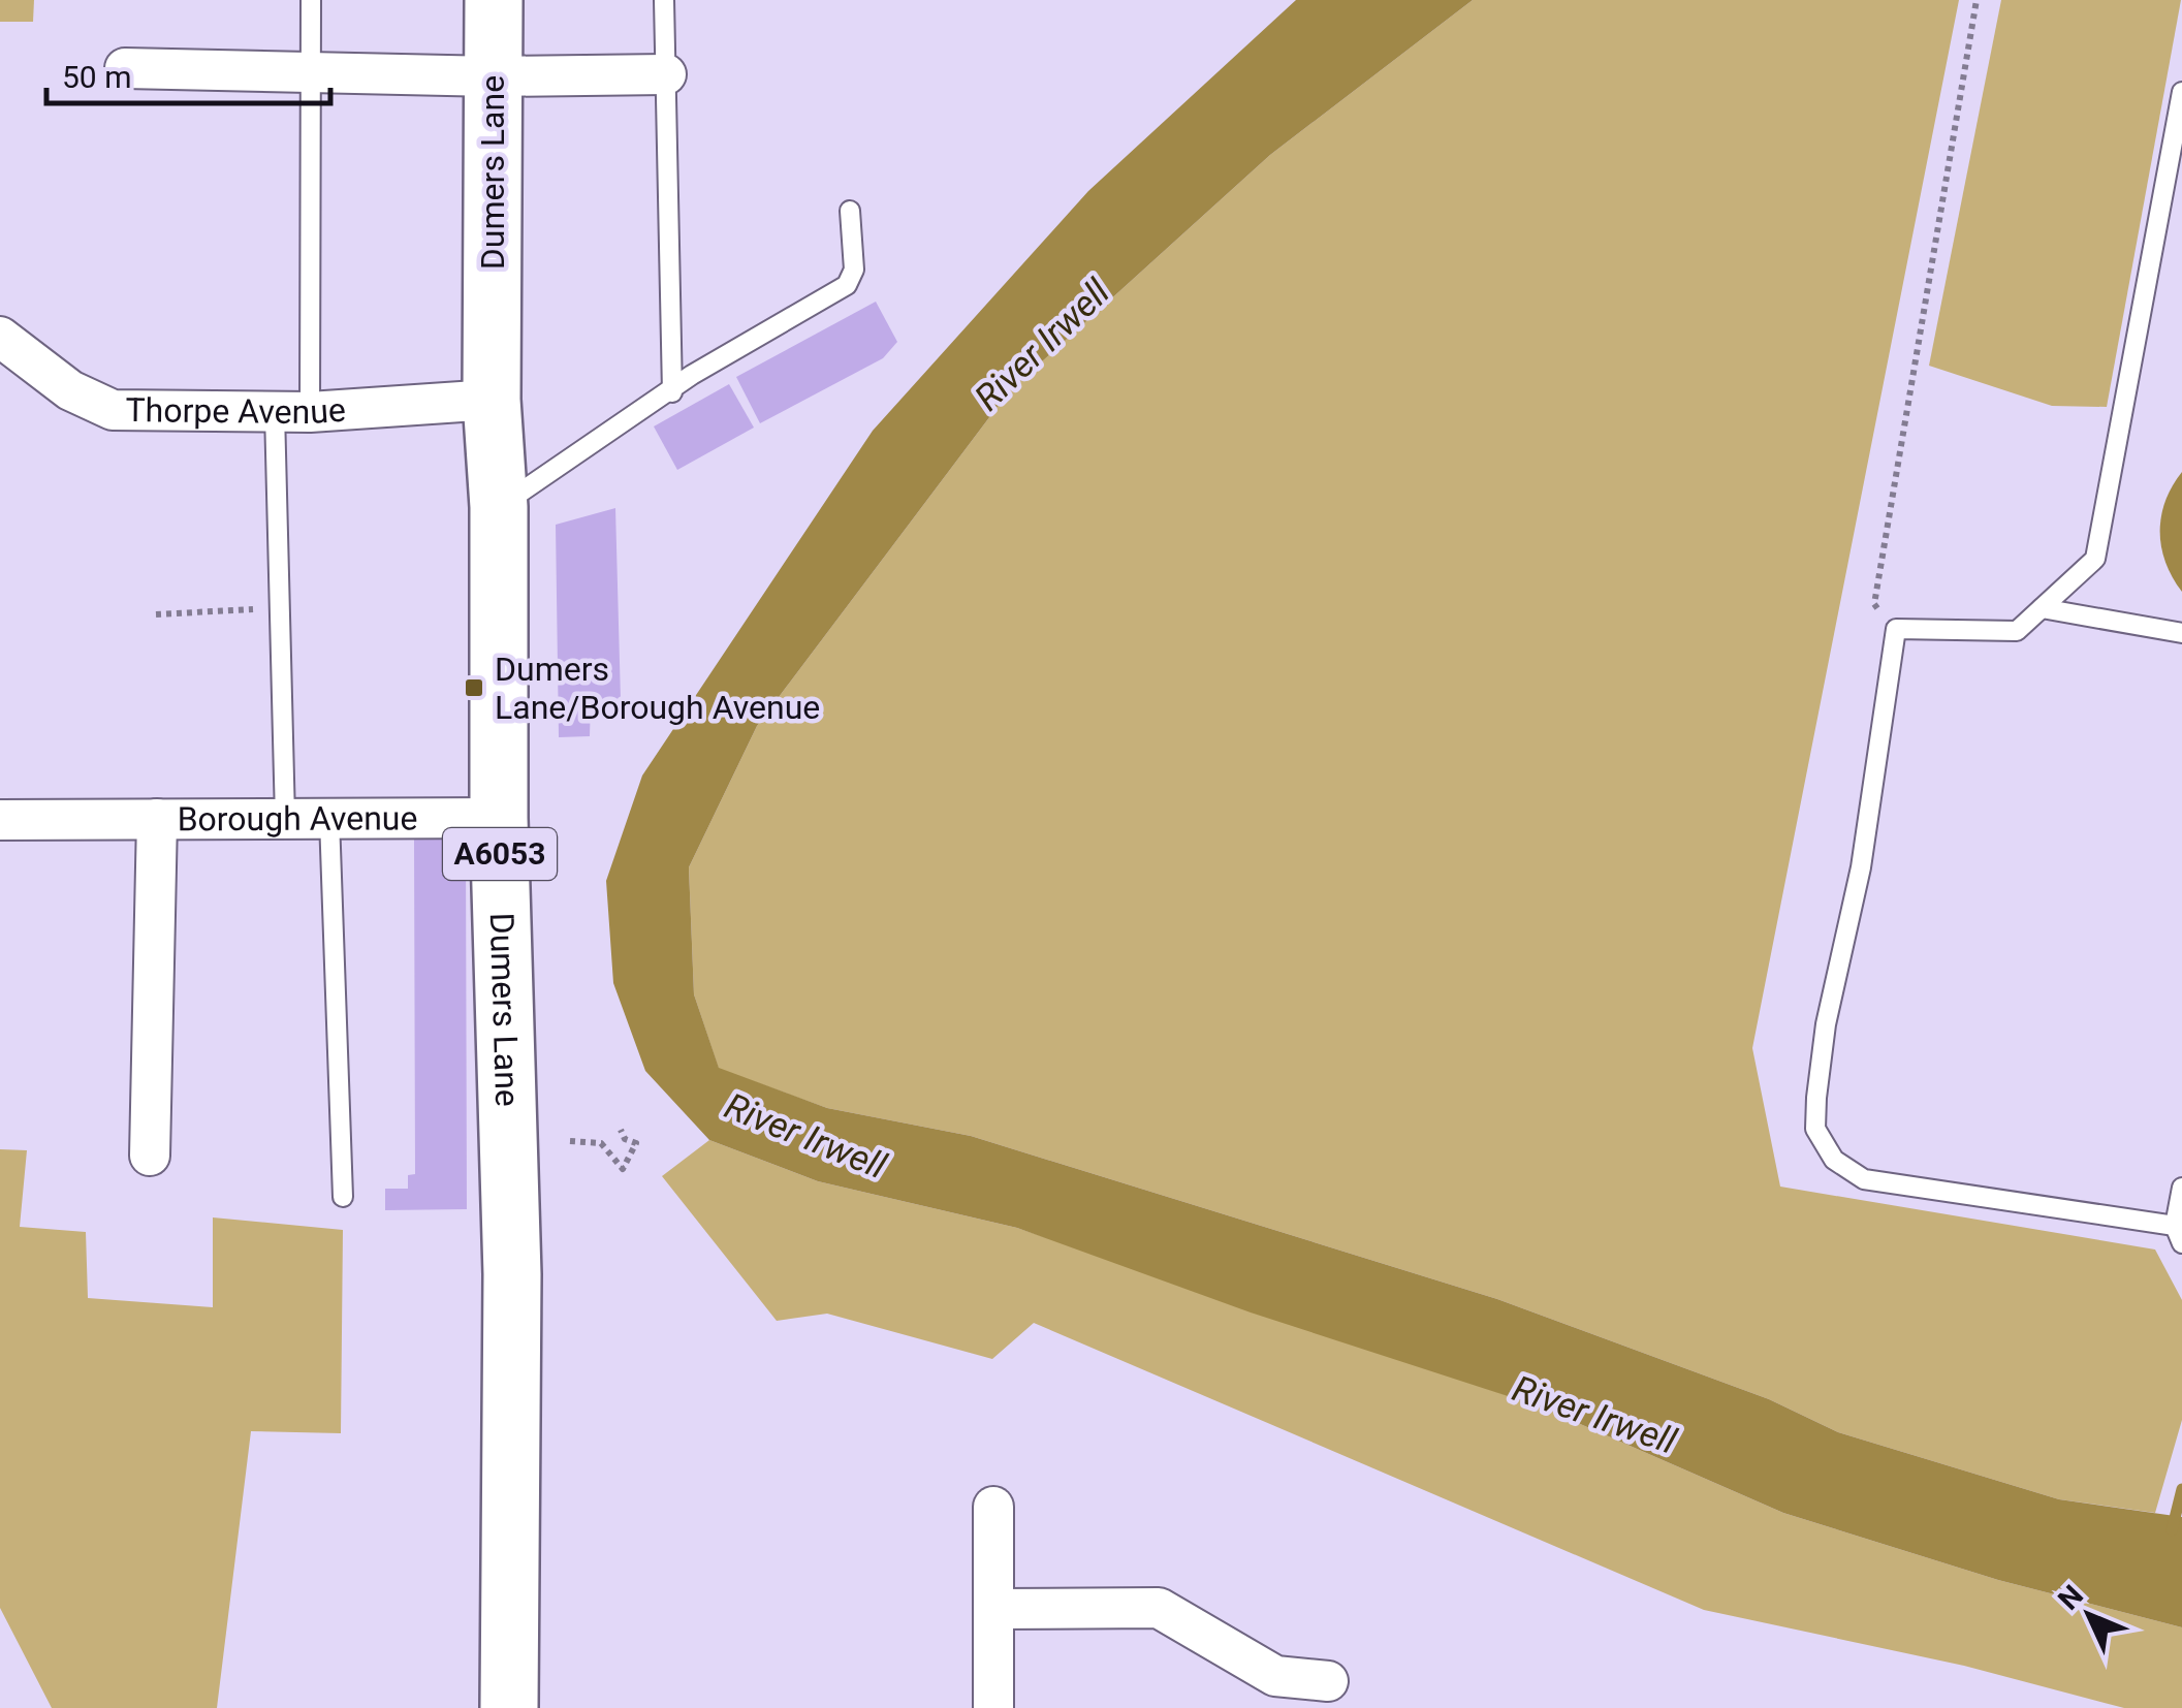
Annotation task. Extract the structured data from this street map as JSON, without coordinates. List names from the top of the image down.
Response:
{
  "streets": {
    "main road": ["Dumers Lane", "A6053"],
    "street": ["Thorpe Avenue", "Borough Avenue"]
  },
  "crossings": [
    ["Dumers Lane", "Thorpe Avenue"],
    ["Dumers Lane", "Borough Avenue"]
  ],
  "water": ["River Irwell"],
  "places": {
    "transit": ["Dumers Lane/Borough Avenue"]
  },
  "scale_bar": "50 m",
  "north": "top left"
}
